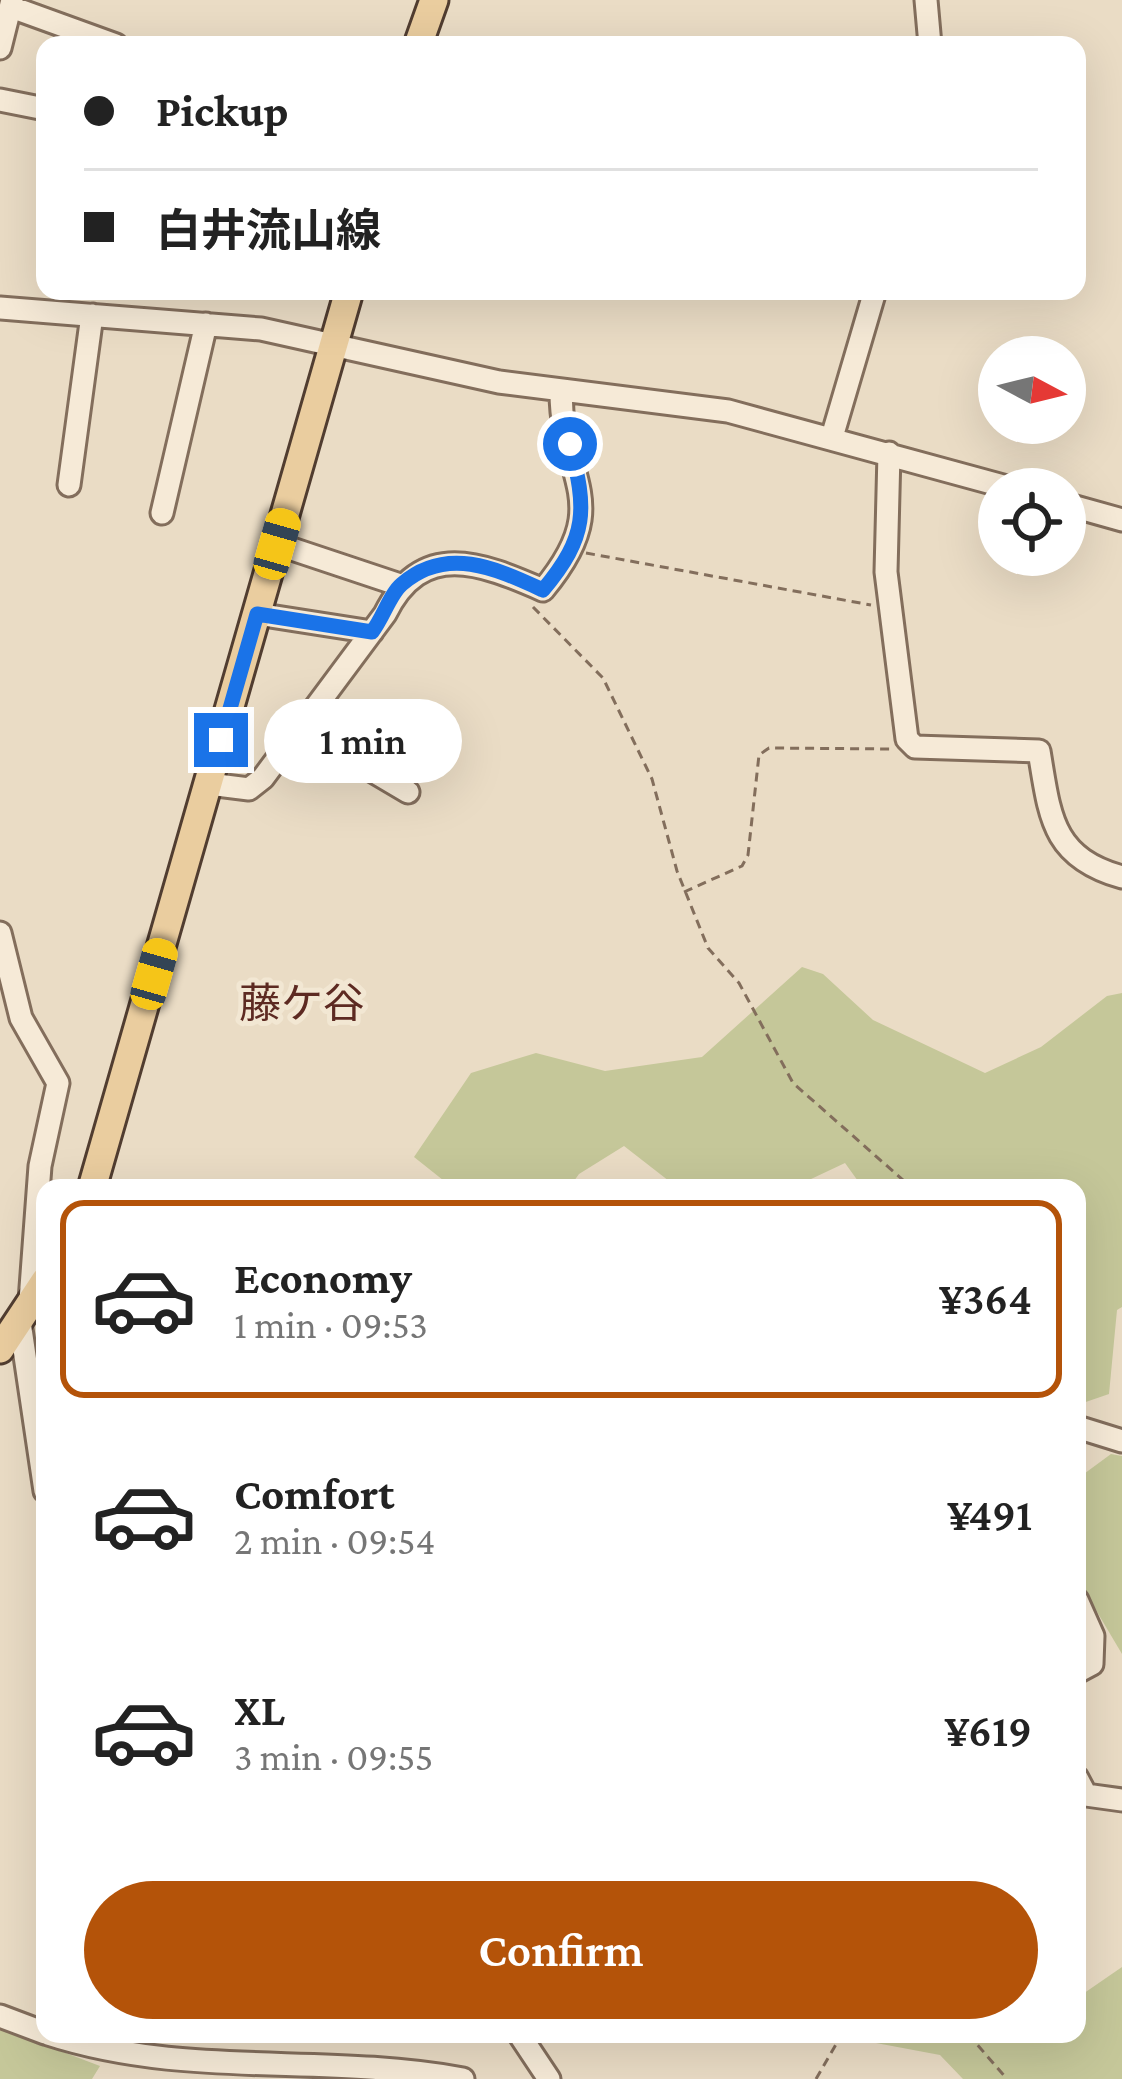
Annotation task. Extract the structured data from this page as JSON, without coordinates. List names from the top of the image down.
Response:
{
  "districts": ["藤ケ谷"],
  "north": "right",
  "page": {
    "banner": ["Pickup", "白井流山線"],
    "bubble": "1 min",
    "list": [
      {
        "name": "Economy",
        "note": "1 min · 09:53",
        "value": "¥364"
      },
      {
        "name": "Comfort",
        "note": "2 min · 09:54",
        "value": "¥491"
      },
      {
        "name": "XL",
        "note": "3 min · 09:55",
        "value": "¥619"
      }
    ],
    "buttons": "Confirm"
  }
}
